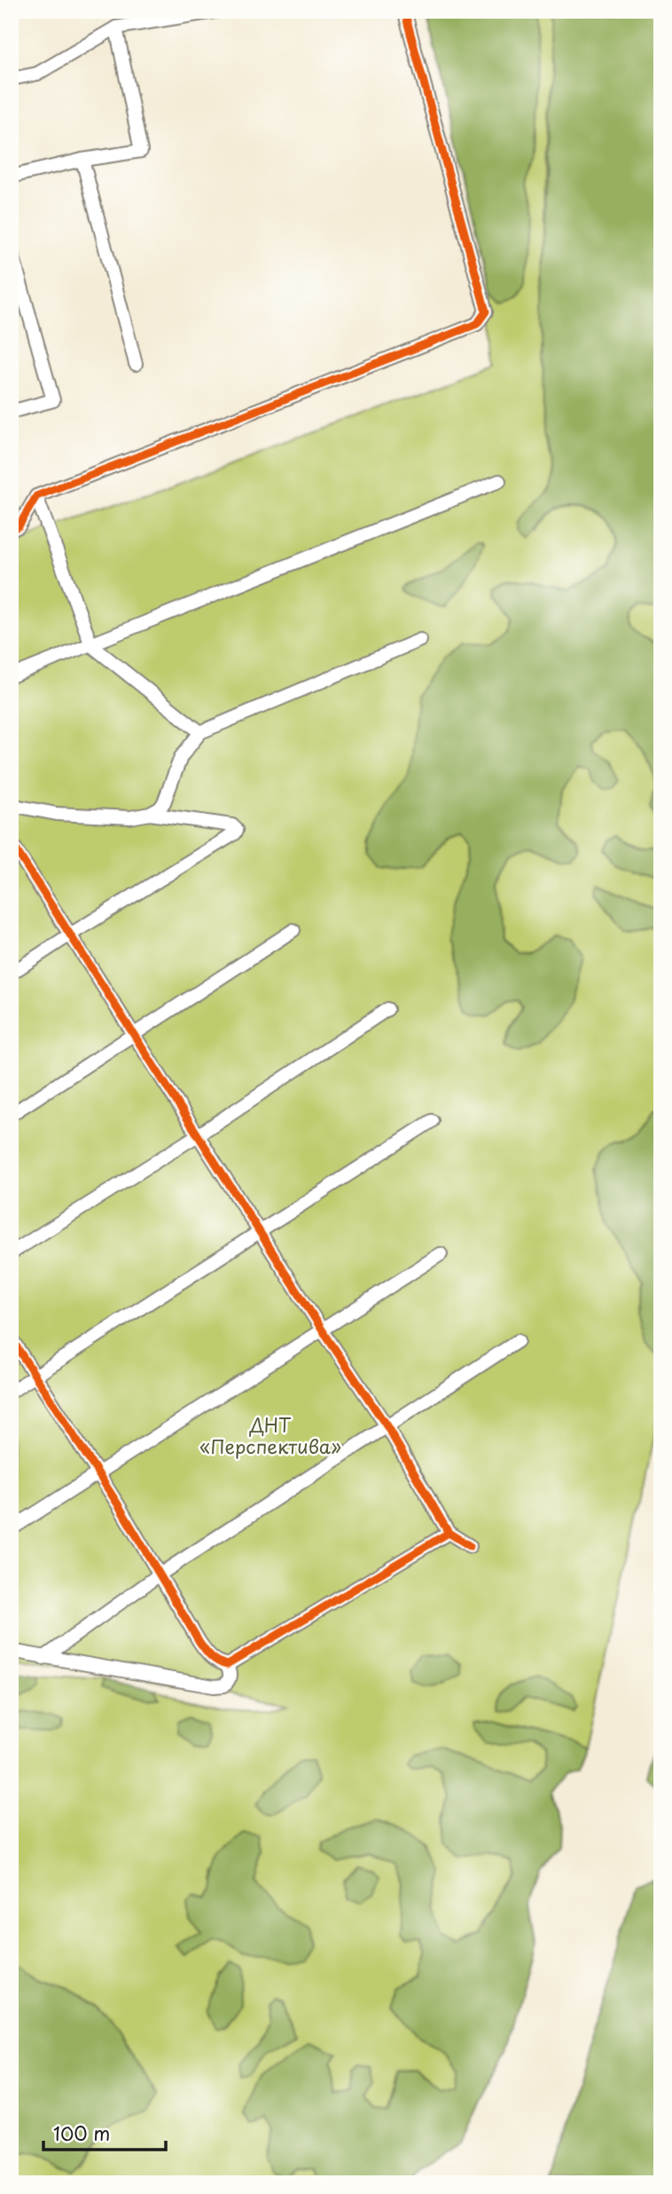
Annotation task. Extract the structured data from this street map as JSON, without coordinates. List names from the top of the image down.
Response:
{
  "parks": ["ДНТ «Перспектива»"],
  "scale_bar": "100 m"
}
